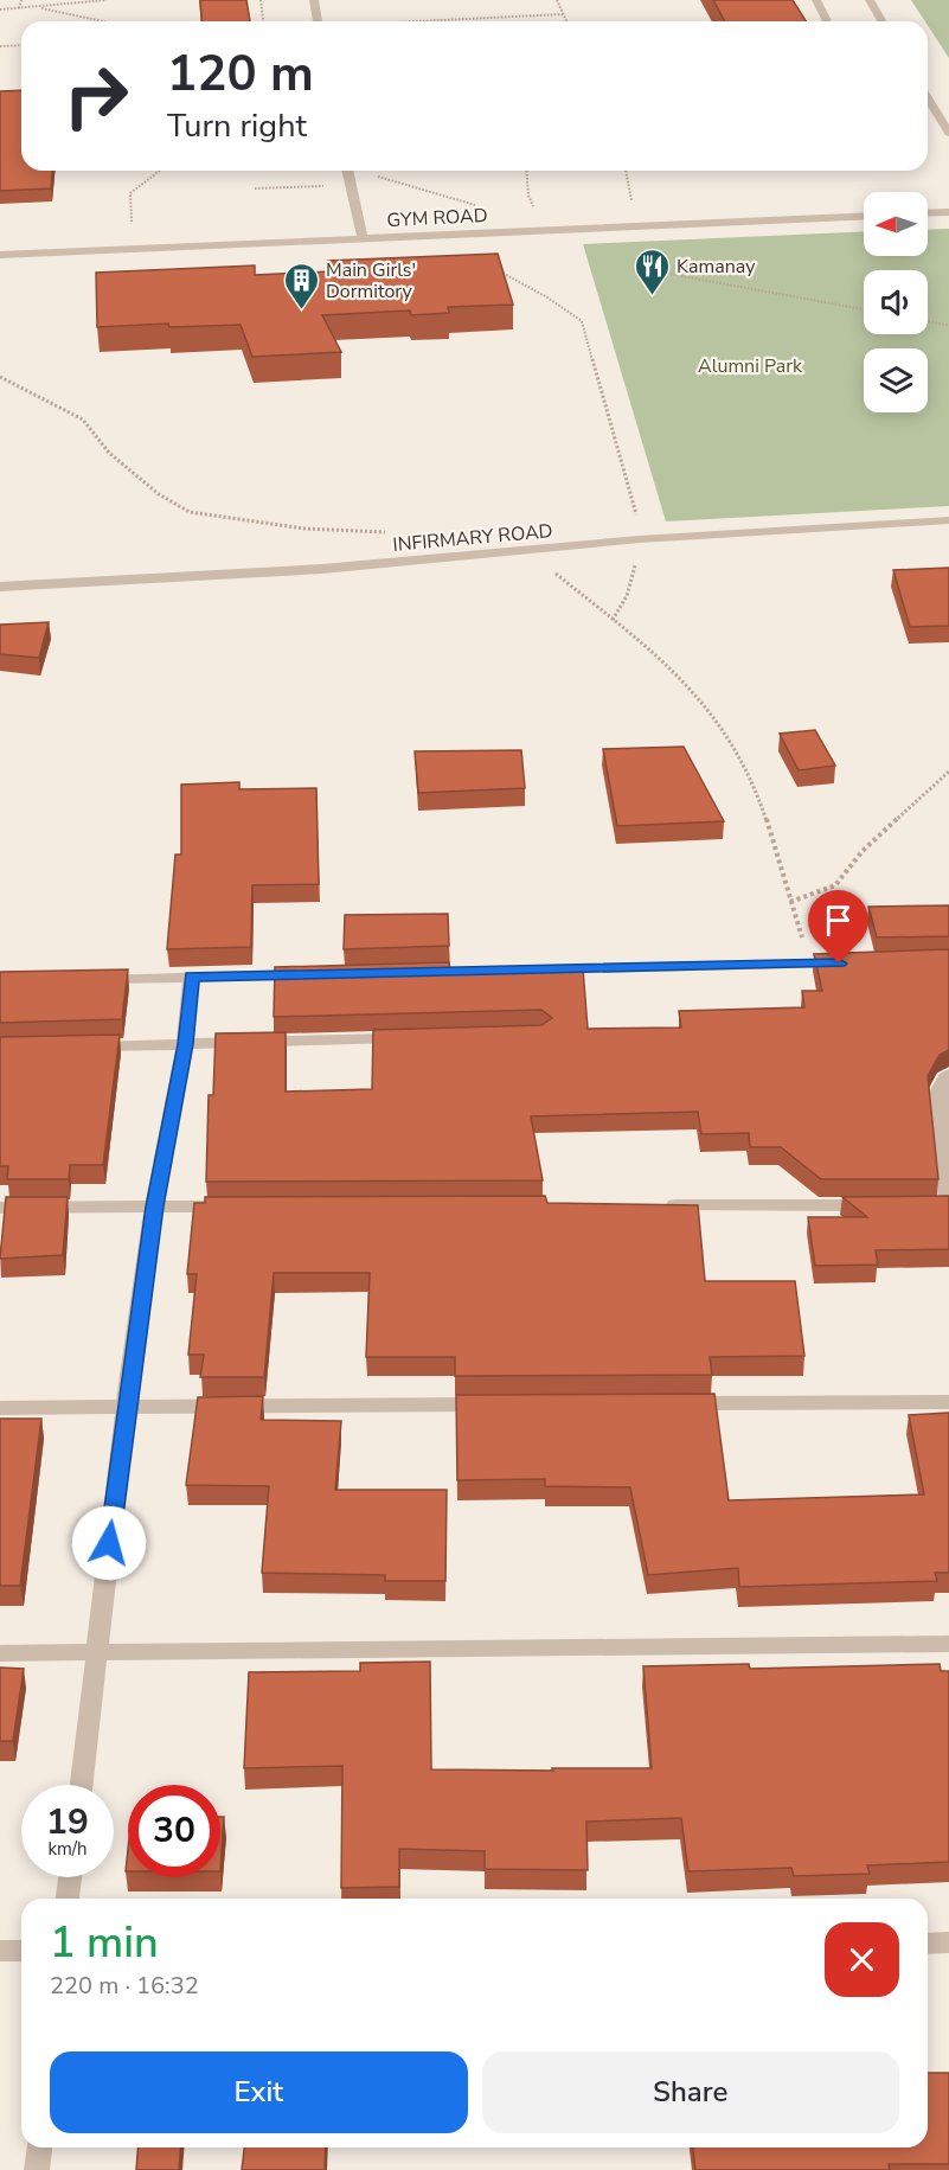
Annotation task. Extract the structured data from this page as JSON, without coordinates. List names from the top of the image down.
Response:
{
  "streets": {
    "street": ["GYM ROAD", "INFIRMARY ROAD"]
  },
  "parks": ["Alumni Park"],
  "places": {
    "restaurant": ["Kamanay"],
    "building": ["Main Girls' Dormitory"]
  },
  "north": "left",
  "page": {
    "turn": ["120 m", "Turn right"],
    "speed": "19 km/h",
    "limit": "30",
    "heading": ["1 min", "220 m · 16:32"],
    "buttons": ["Exit", "Share"]
  }
}
